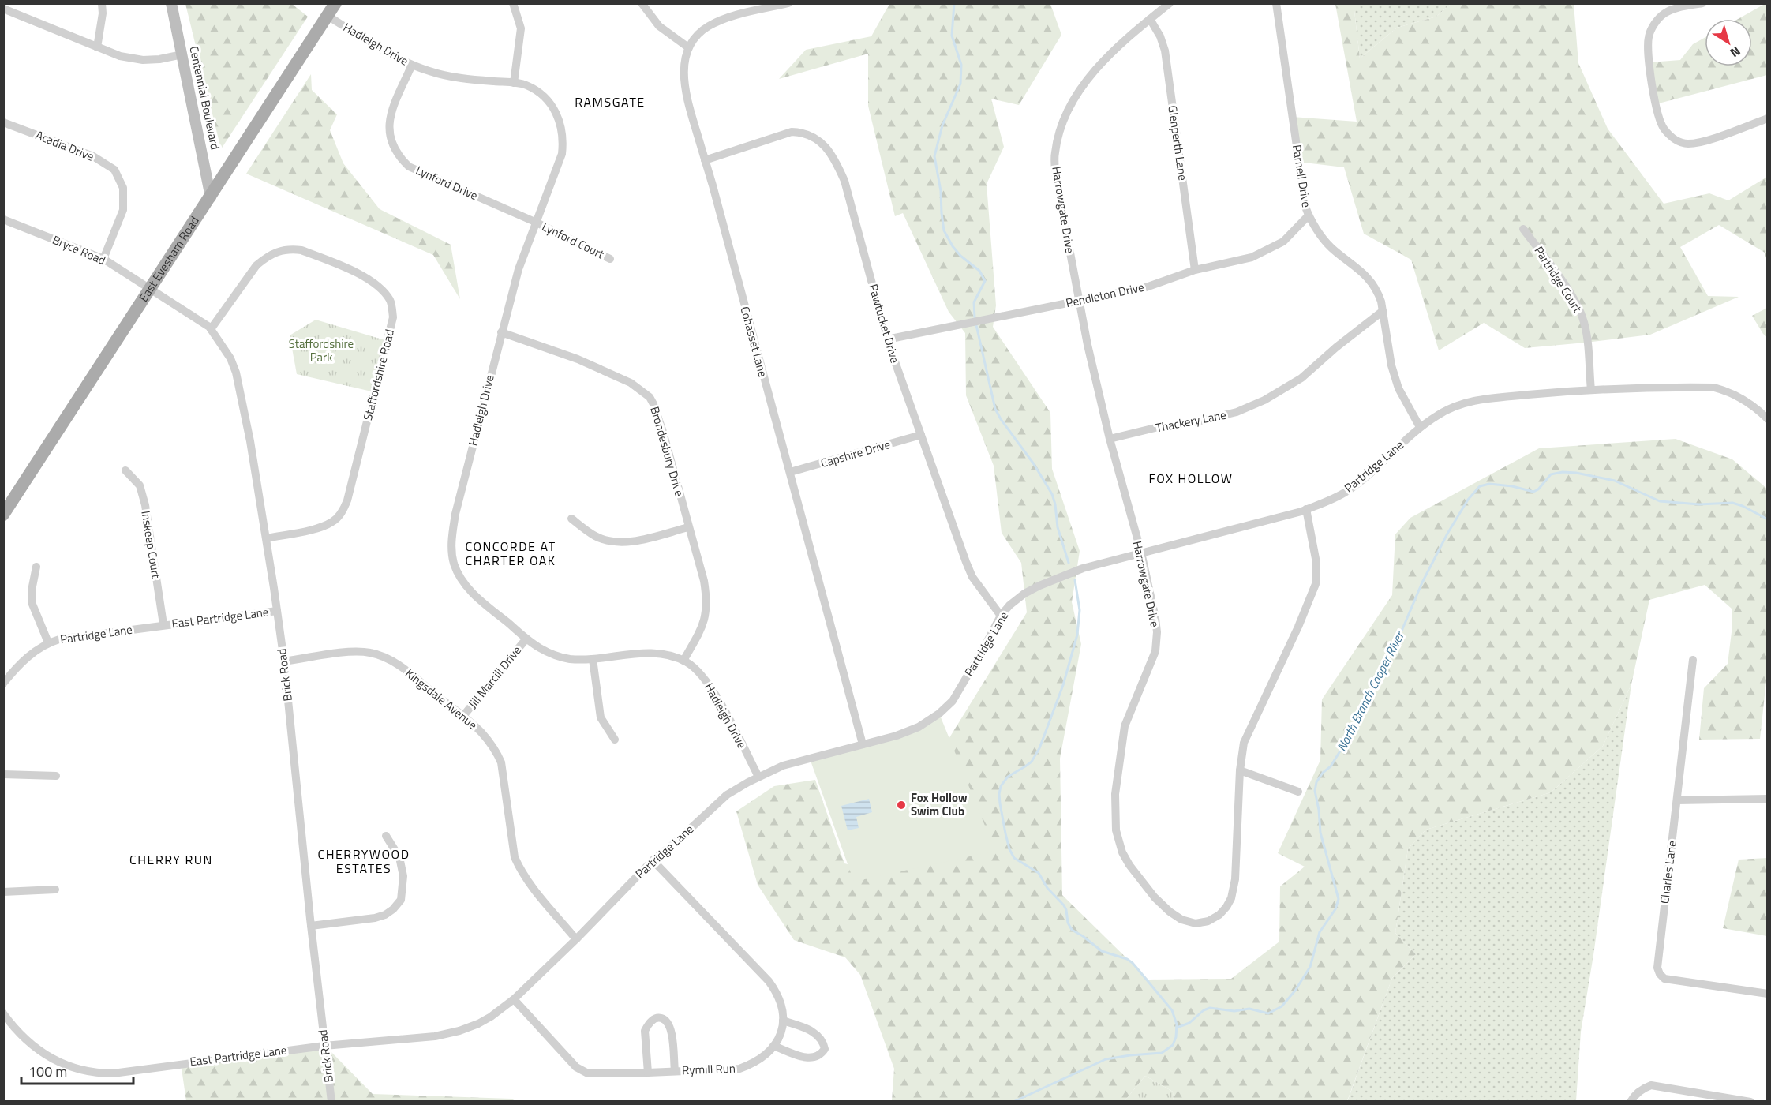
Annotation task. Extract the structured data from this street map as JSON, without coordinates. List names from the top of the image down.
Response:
{
  "streets": {
    "main road": ["Centennial Boulevard", "East Evesham Road"],
    "street": [
      "Hadleigh Drive",
      "Glenperth Lane",
      "Acadia Drive",
      "Parnell Drive",
      "Lynford Drive",
      "Harrowgate Drive",
      "Lynford Court",
      "Bryce Road",
      "Partridge Court",
      "Pendleton Drive",
      "Pawtucket Drive",
      "Cohasset Lane",
      "Staffordshire Road",
      "Thackery Lane",
      "Brondesbury Drive",
      "Capshire Drive",
      "Partridge Lane",
      "Inskeep Court",
      "East Partridge Lane",
      "Brick Road",
      "Jill Marcill Drive",
      "Kingsdale Avenue",
      "Charles Lane",
      "Rymill Run"
    ]
  },
  "crossings": [
    ["Hadleigh Drive", "Lynford Drive"],
    ["Hadleigh Drive", "Lynford Court"],
    ["Hadleigh Drive", "East Evesham Road"],
    ["Hadleigh Drive", "Brondesbury Drive"],
    ["Hadleigh Drive", "Partridge Lane"],
    ["Hadleigh Drive", "Jill Marcill Drive"],
    ["Centennial Boulevard", "East Evesham Road"],
    ["Glenperth Lane", "Harrowgate Drive"],
    ["Glenperth Lane", "Pendleton Drive"],
    ["Acadia Drive", "Bryce Road"],
    ["Parnell Drive", "Pendleton Drive"],
    ["Parnell Drive", "Thackery Lane"],
    ["Parnell Drive", "Partridge Lane"],
    ["Lynford Drive", "Lynford Court"],
    ["Harrowgate Drive", "Pendleton Drive"],
    ["Harrowgate Drive", "Thackery Lane"],
    ["Harrowgate Drive", "Partridge Lane"],
    ["Bryce Road", "East Evesham Road"],
    ["Bryce Road", "Brick Road"],
    ["East Evesham Road", "Brick Road"],
    ["Partridge Court", "Partridge Lane"],
    ["Pendleton Drive", "Pawtucket Drive"],
    ["Pawtucket Drive", "Cohasset Lane"],
    ["Pawtucket Drive", "Capshire Drive"],
    ["Pawtucket Drive", "Partridge Lane"],
    ["Cohasset Lane", "Capshire Drive"],
    ["Cohasset Lane", "Partridge Lane"],
    ["Staffordshire Road", "Brick Road"],
    ["Partridge Lane", "Inskeep Court"],
    ["Partridge Lane", "East Partridge Lane"],
    ["Partridge Lane", "Brick Road"],
    ["Partridge Lane", "Kingsdale Avenue"],
    ["Partridge Lane", "Rymill Run"],
    ["Inskeep Court", "East Partridge Lane"],
    ["East Partridge Lane", "Brick Road"],
    ["Brick Road", "Kingsdale Avenue"],
    ["Jill Marcill Drive", "Kingsdale Avenue"]
  ],
  "districts": [
    "RAMSGATE",
    "FOX HOLLOW",
    "CONCORDE AT CHARTER OAK",
    "CHERRYWOOD ESTATES",
    "CHERRY RUN"
  ],
  "water": ["North Branch Cooper River"],
  "parks": ["Staffordshire Park"],
  "places": ["Fox Hollow Swim Club"],
  "scale_bar": "100 m",
  "north": "bottom right"
}
